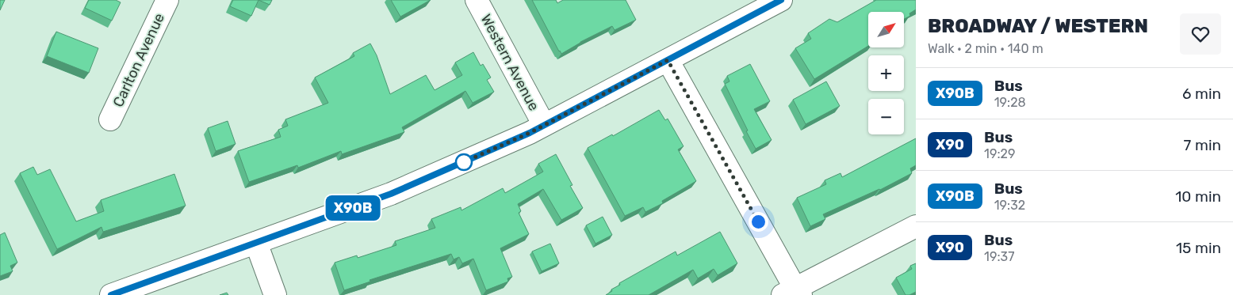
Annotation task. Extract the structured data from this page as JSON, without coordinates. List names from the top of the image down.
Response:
{
  "streets": {
    "street": ["Carlton Avenue", "Western Avenue"]
  },
  "lines": ["bus line X90B"],
  "north": "top right",
  "page": {
    "on_map": "X90B",
    "heading": ["BROADWAY / WESTERN", "Walk · 2 min · 140 m"],
    "map_buttons": ["+", "−"],
    "list": [
      {
        "mark": "X90B",
        "name": "Bus",
        "note": "19:28",
        "value": "6 min"
      },
      {
        "mark": "X90",
        "name": "Bus",
        "note": "19:29",
        "value": "7 min"
      },
      {
        "mark": "X90B",
        "name": "Bus",
        "note": "19:32",
        "value": "10 min"
      },
      {
        "mark": "X90",
        "name": "Bus",
        "note": "19:37",
        "value": "15 min"
      }
    ]
  }
}
